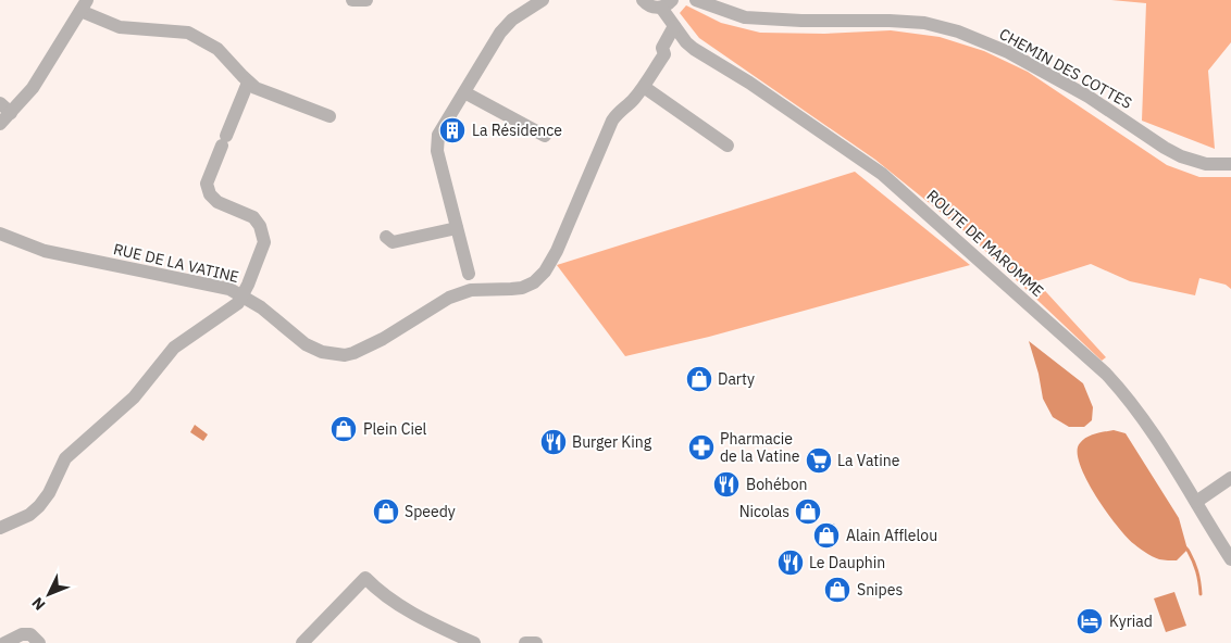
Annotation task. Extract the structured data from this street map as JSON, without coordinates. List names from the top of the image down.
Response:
{
  "streets": {
    "street": ["CHEMIN DES COTTES", "ROUTE DE MAROMME", "RUE DE LA VATINE"]
  },
  "crossings": [
    ["ROUTE DE MAROMME", "RUE DE LA VATINE"]
  ],
  "places": {
    "building": ["La Résidence"],
    "shop": [
      "Darty",
      "Plein Ciel",
      "Speedy",
      "Nicolas",
      "Alain Afflelou",
      "Snipes"
    ],
    "restaurant": ["Burger King", "Bohébon", "Le Dauphin"],
    "pharmacy": ["Pharmacie de la Vatine"],
    "supermarket": ["La Vatine"],
    "hotel": ["Kyriad"]
  },
  "north": "bottom left"
}
